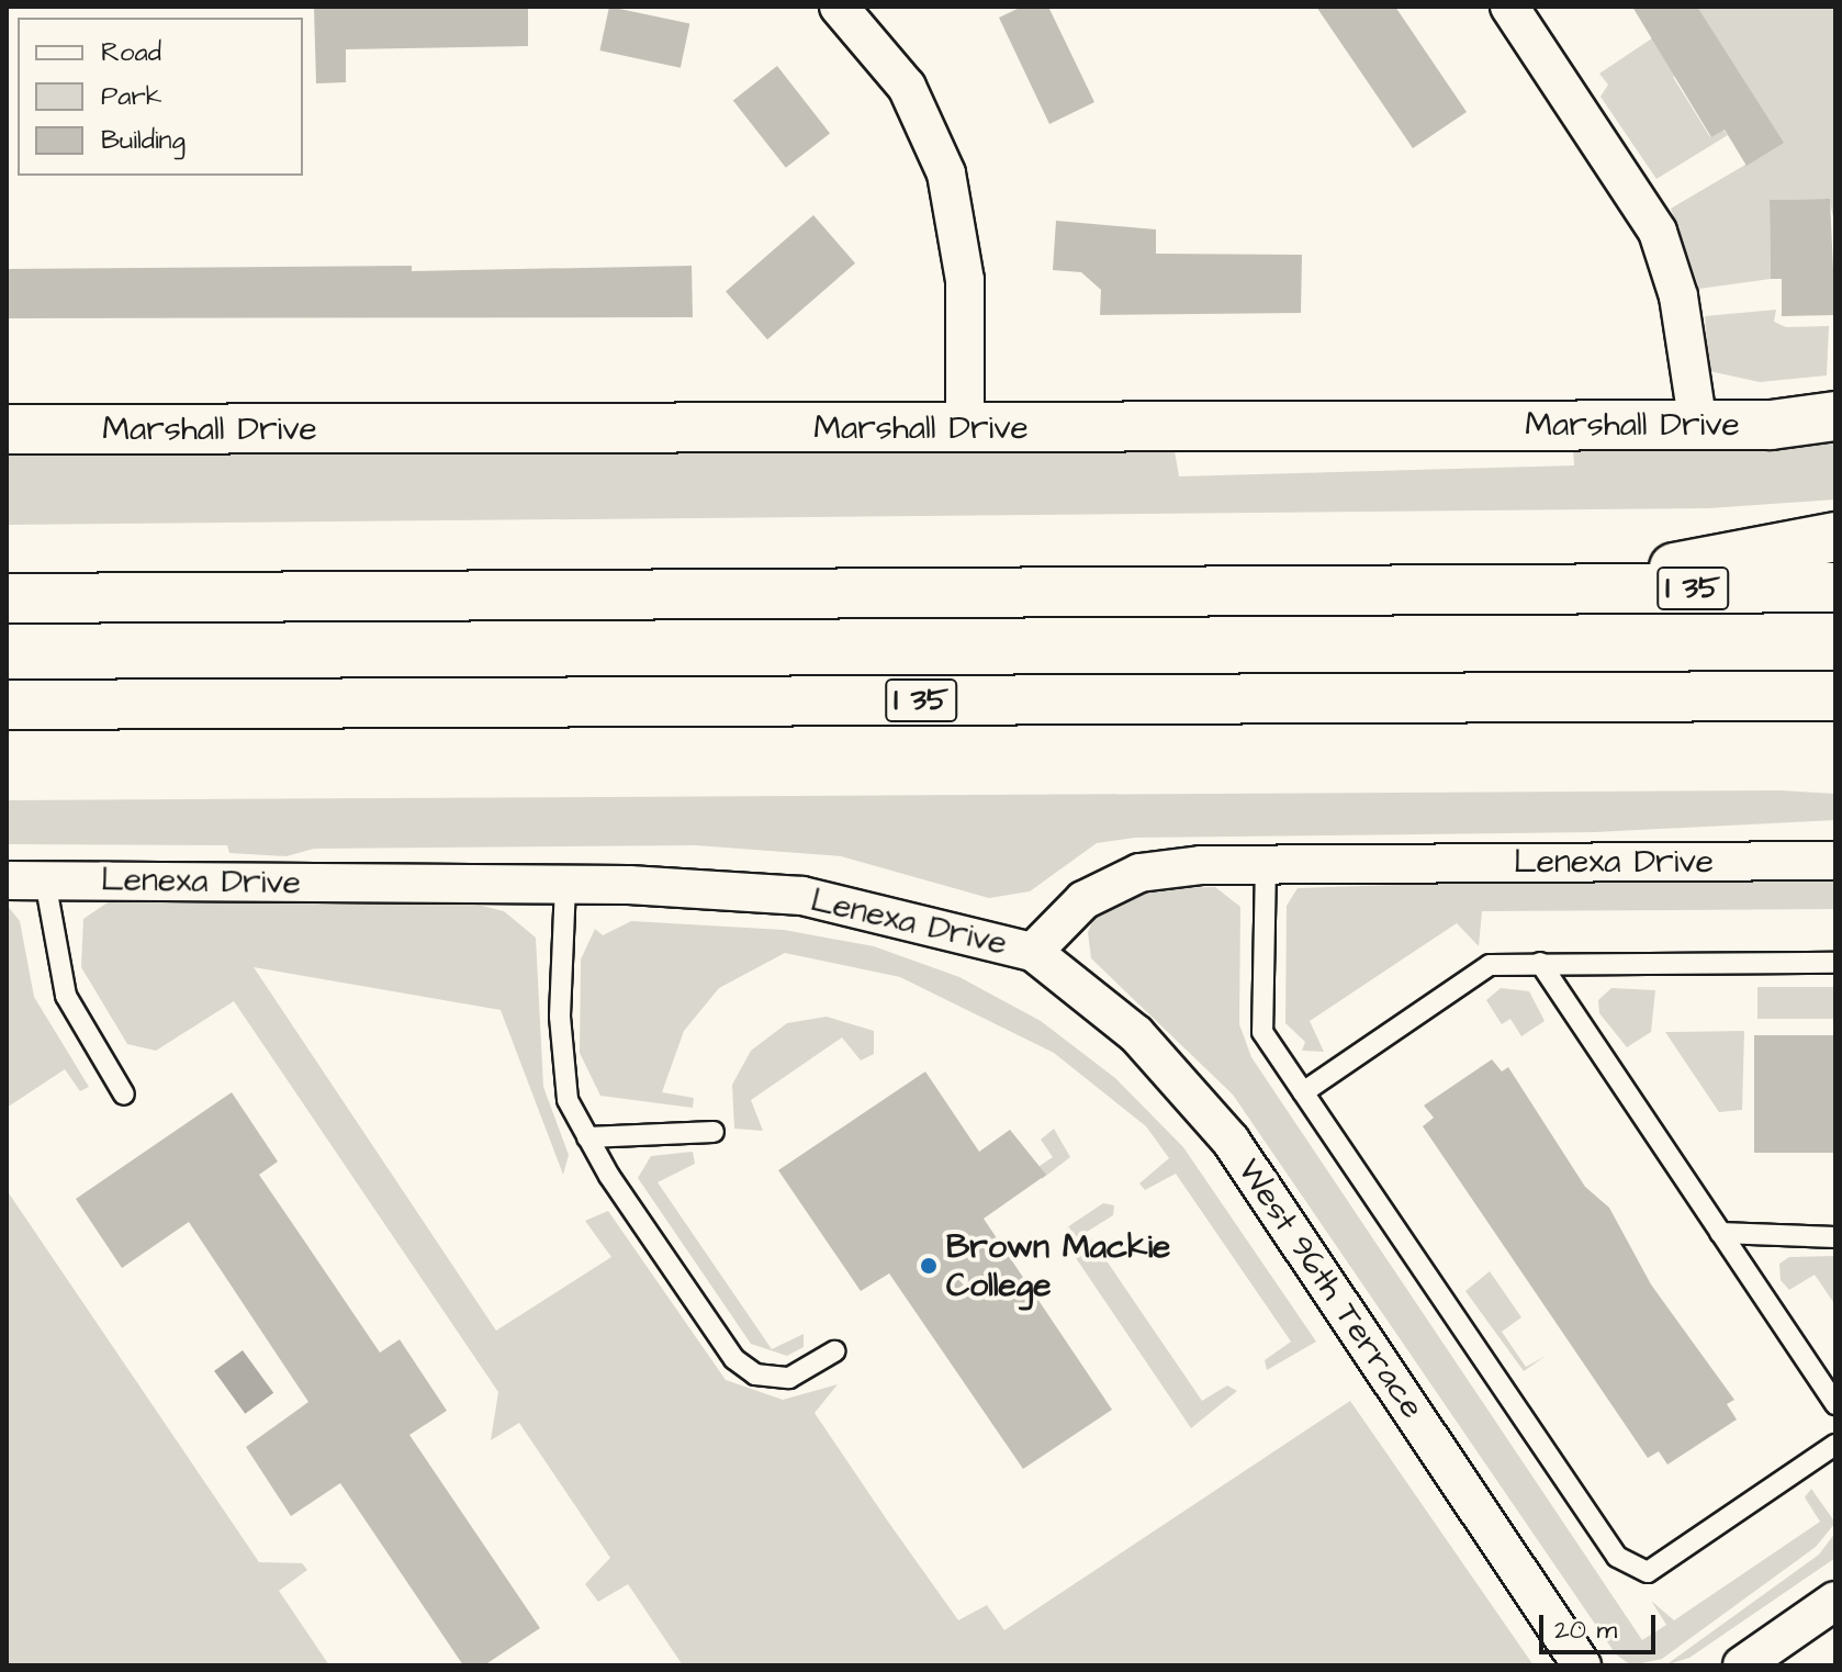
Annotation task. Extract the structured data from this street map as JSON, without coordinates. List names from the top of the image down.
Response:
{
  "streets": {
    "main road": ["Marshall Drive", "I 35"],
    "street": ["Lenexa Drive", "West 96th Terrace"]
  },
  "crossings": [
    ["Lenexa Drive", "West 96th Terrace"]
  ],
  "places": ["Brown Mackie College"],
  "legend": ["Road", "Park", "Building"],
  "scale_bar": "20 m"
}
